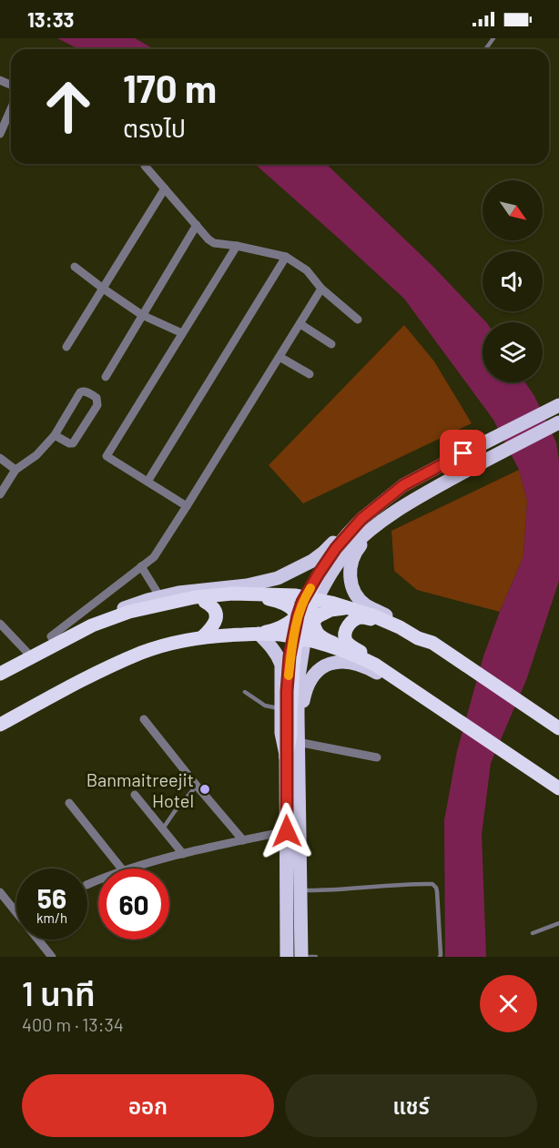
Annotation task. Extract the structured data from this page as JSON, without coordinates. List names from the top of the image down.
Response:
{
  "places": ["Banmaitreejit Hotel"],
  "north": "bottom right",
  "page": {
    "status": "13:33",
    "turn": ["170 m", "ตรงไป"],
    "speed": "56 km/h",
    "limit": "60",
    "heading": ["1 นาที", "400 m · 13:34"],
    "buttons": ["ออก", "แชร์"]
  }
}
